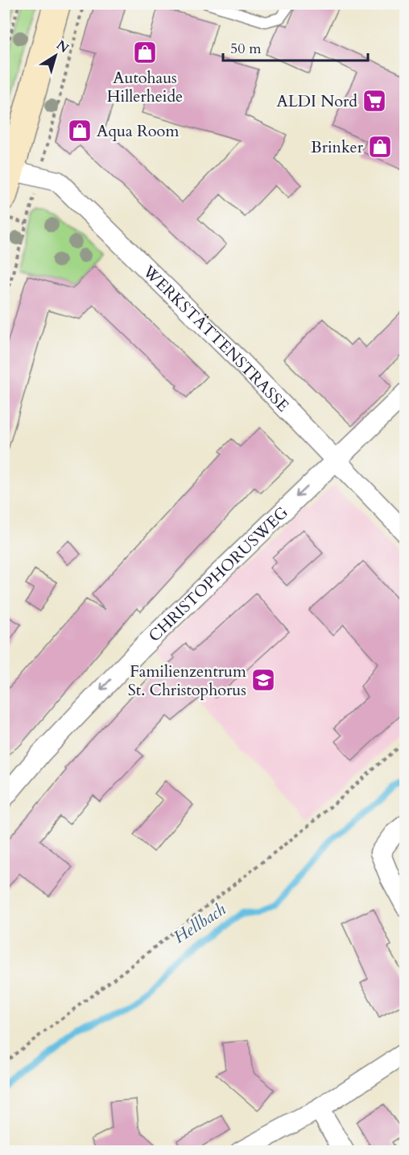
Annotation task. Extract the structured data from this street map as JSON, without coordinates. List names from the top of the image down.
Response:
{
  "streets": {
    "street": ["WERKSTÄTTENSTRASSE", "CHRISTOPHORUSWEG"]
  },
  "crossings": [
    ["WERKSTÄTTENSTRASSE", "CHRISTOPHORUSWEG"]
  ],
  "one_way": ["CHRISTOPHORUSWEG"],
  "water": ["Hellbach"],
  "places": {
    "shop": ["Autohaus Hillerheide", "Aqua Room", "Brinker"],
    "supermarket": ["ALDI Nord"],
    "school or university": ["Familienzentrum St. Christophorus"]
  },
  "scale_bar": "50 m",
  "north": "top right"
}
